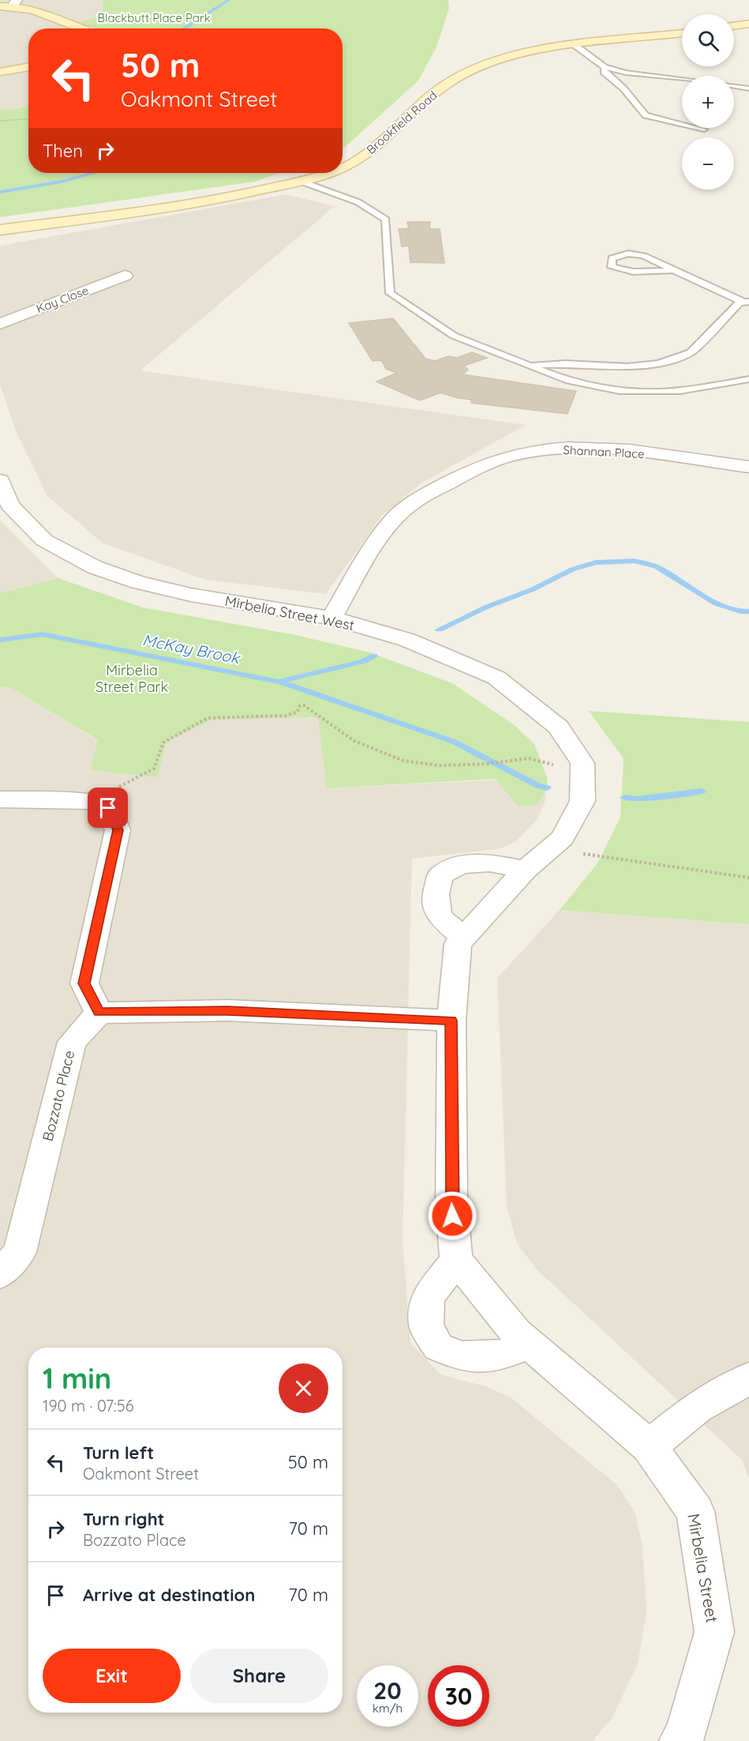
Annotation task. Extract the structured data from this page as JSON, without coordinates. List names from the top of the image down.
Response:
{
  "streets": {
    "main road": ["Brookfield Road"],
    "street": [
      "Kay Close",
      "Shannan Place",
      "Mirbelia Street West",
      "Bozzato Place",
      "Mirbelia Street"
    ]
  },
  "crossings": [
    ["Shannan Place", "Mirbelia Street West"]
  ],
  "water": ["McKay Brook"],
  "parks": ["Blackbutt Place Park", "Mirbelia Street Park"],
  "page": {
    "map_buttons": ["+", "−"],
    "turn": ["50 m", "Oakmont Street"],
    "then": "Then",
    "heading": ["1 min", "190 m · 07:56"],
    "list": [
      {
        "name": "Turn left",
        "note": "Oakmont Street",
        "value": "50 m"
      },
      {
        "name": "Turn right",
        "note": "Bozzato Place",
        "value": "70 m"
      },
      {
        "name": "Arrive at destination",
        "value": "70 m"
      }
    ],
    "buttons": ["Exit", "Share"],
    "speed": "20 km/h",
    "limit": "30"
  }
}
